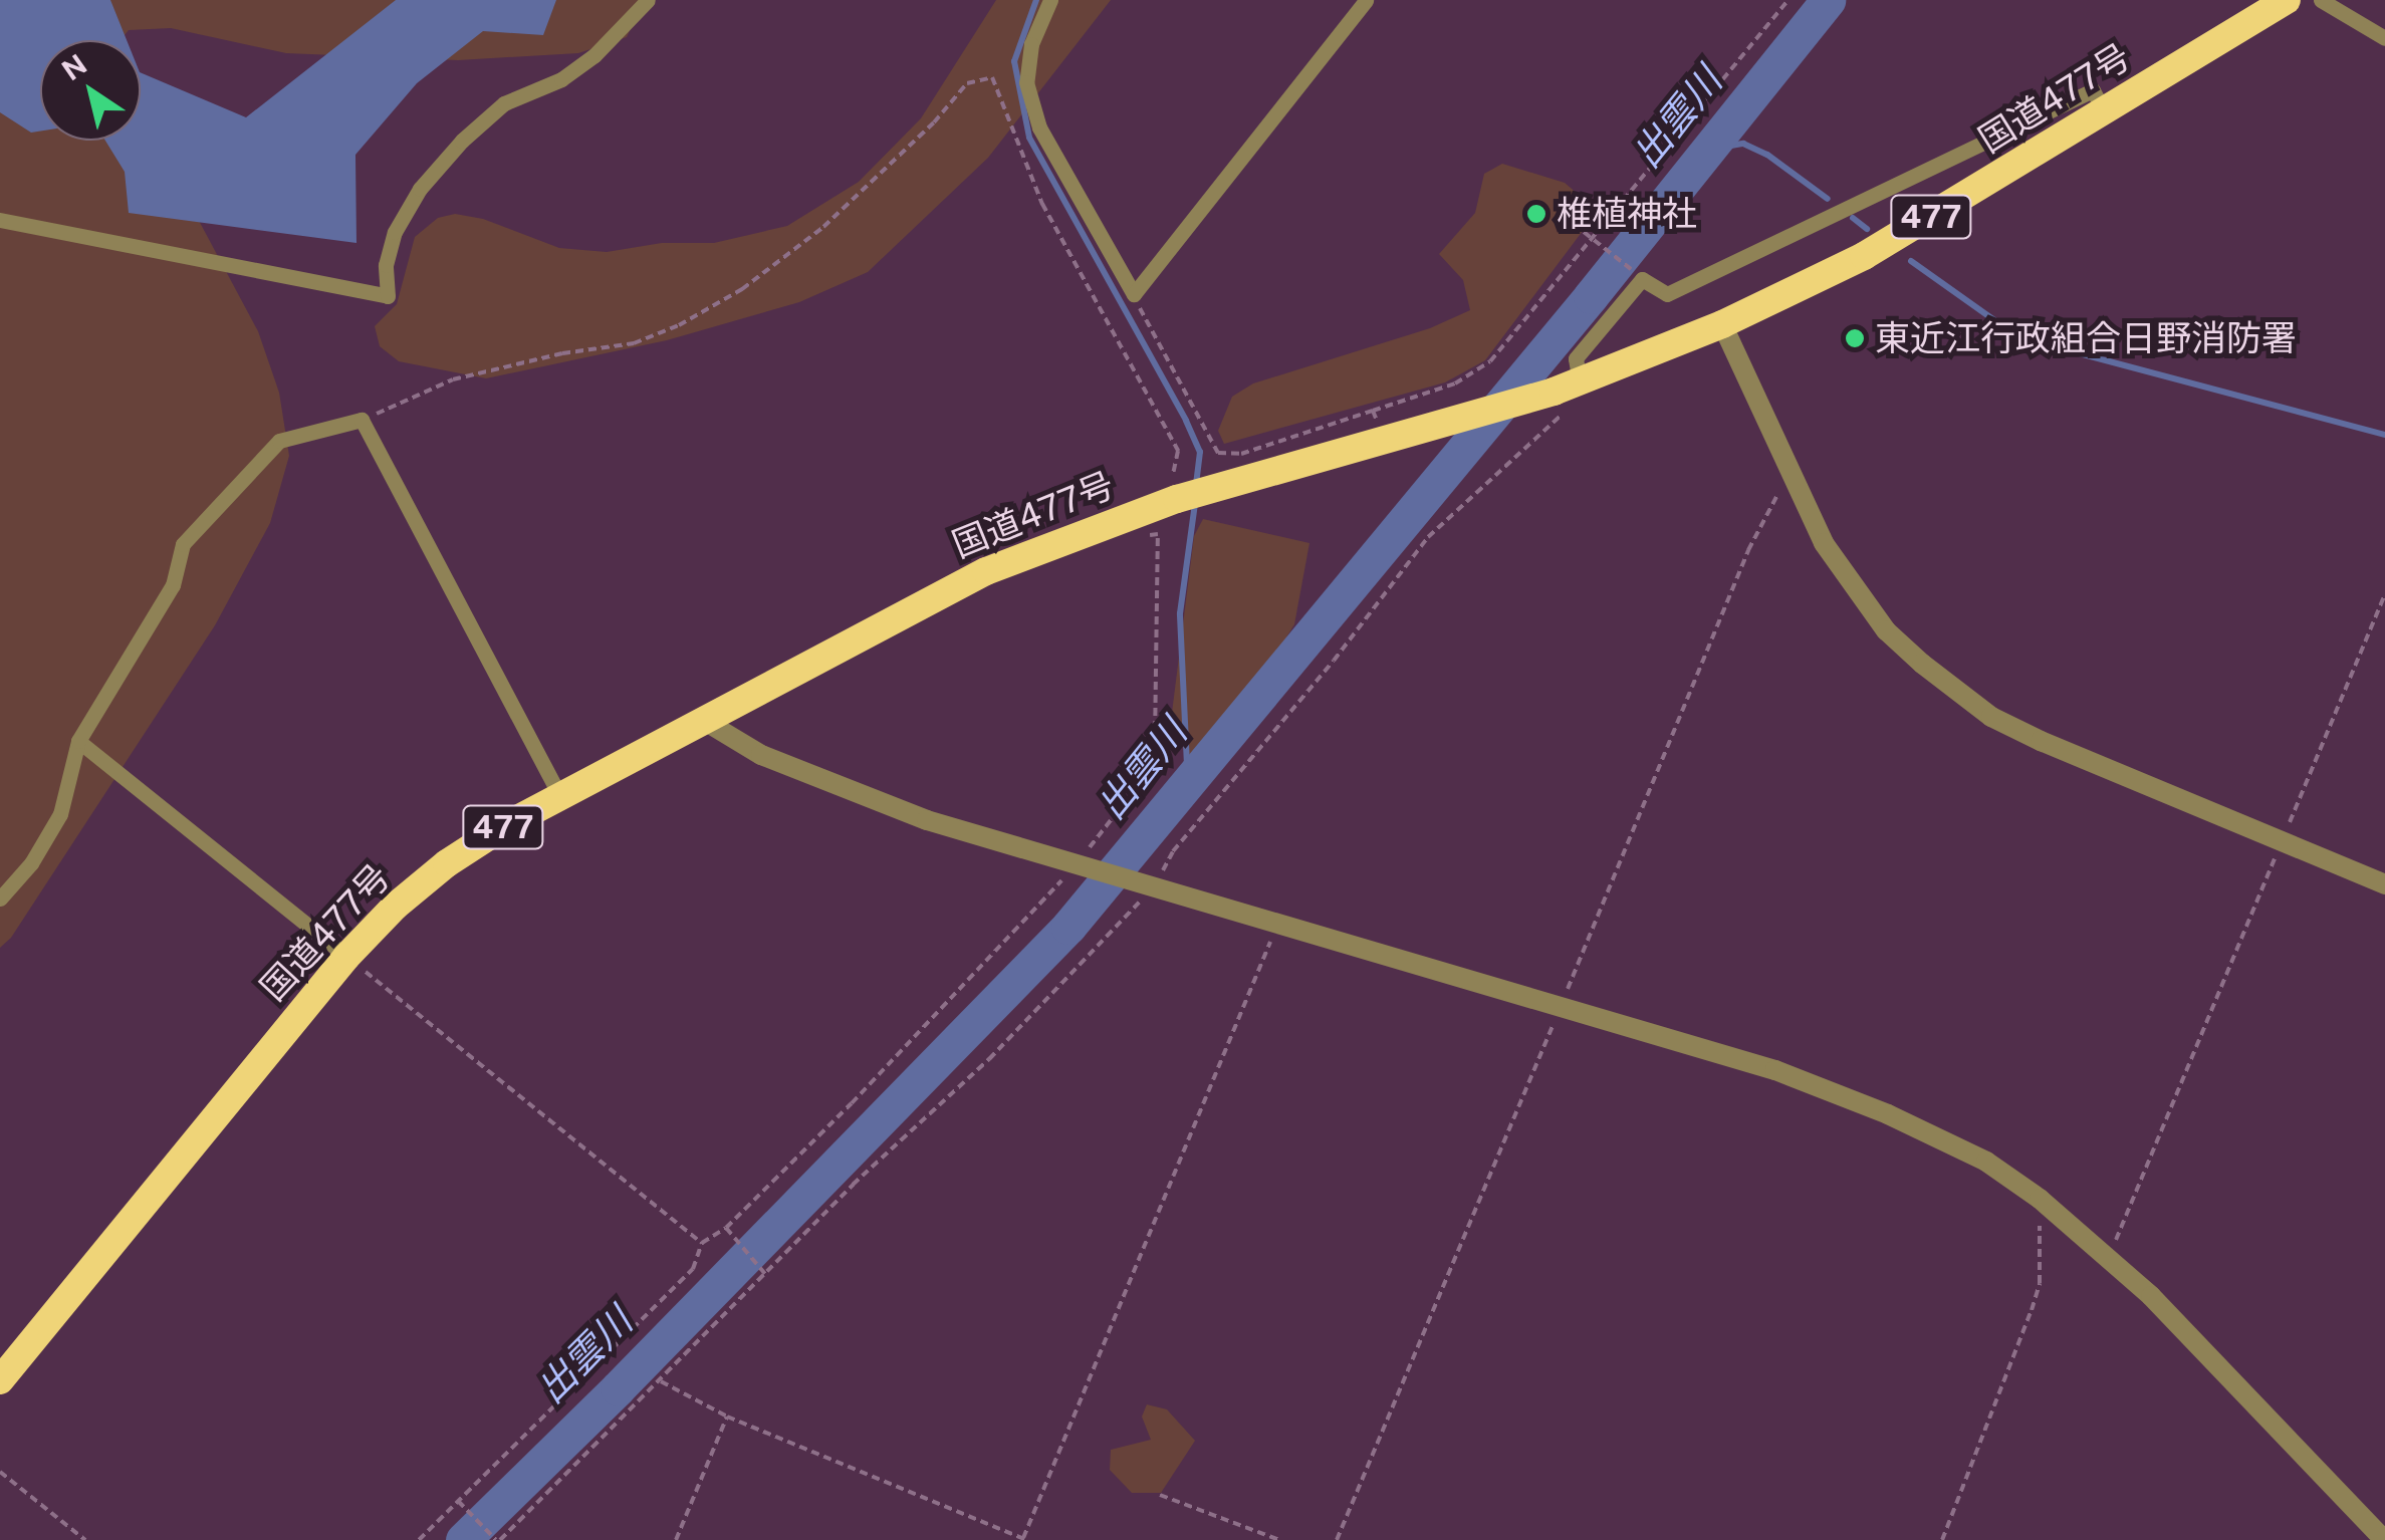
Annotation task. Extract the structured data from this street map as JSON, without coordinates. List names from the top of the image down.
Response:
{
  "streets": {
    "highway": ["国道477号", "477"]
  },
  "water": ["出雲川"],
  "places": ["椎植神社", "東近江行政組合日野消防署"],
  "north": "top left"
}
